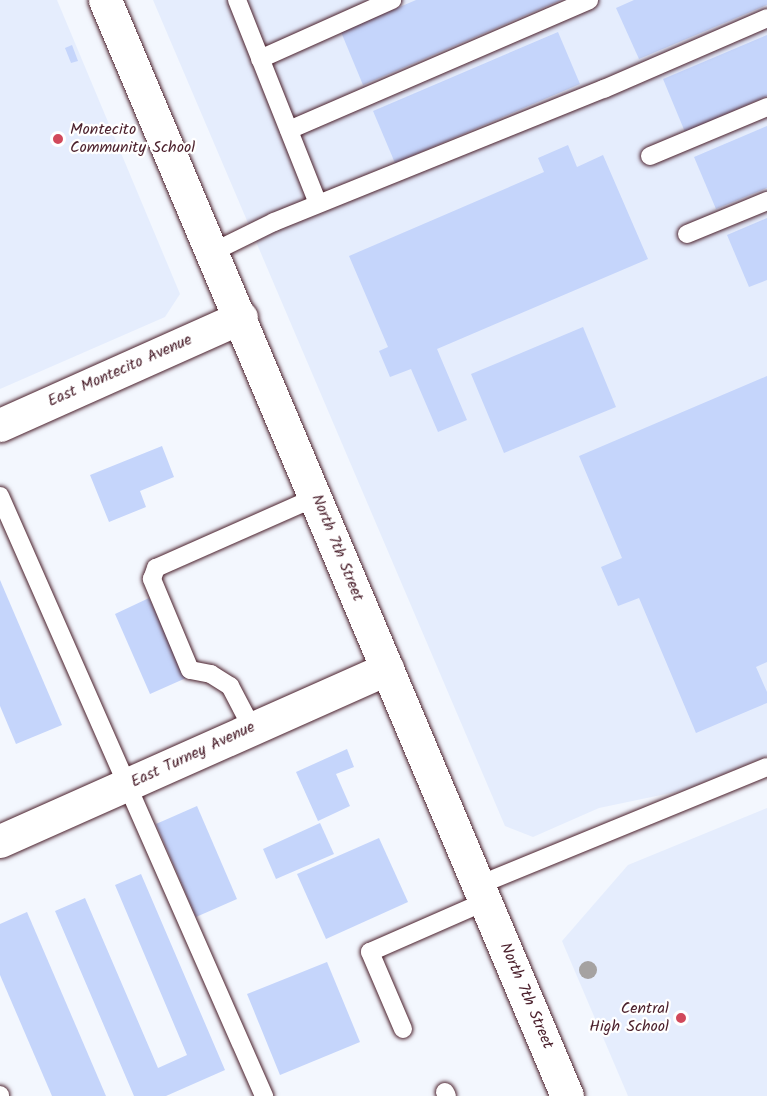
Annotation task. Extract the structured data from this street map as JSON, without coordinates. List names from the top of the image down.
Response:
{
  "streets": {
    "main road": ["East Montecito Avenue", "North 7th Street", "East Turney Avenue"]
  },
  "crossings": [
    ["East Montecito Avenue", "North 7th Street"],
    ["North 7th Street", "East Turney Avenue"]
  ],
  "places": ["Montecito Community School", "Central High School"]
}
